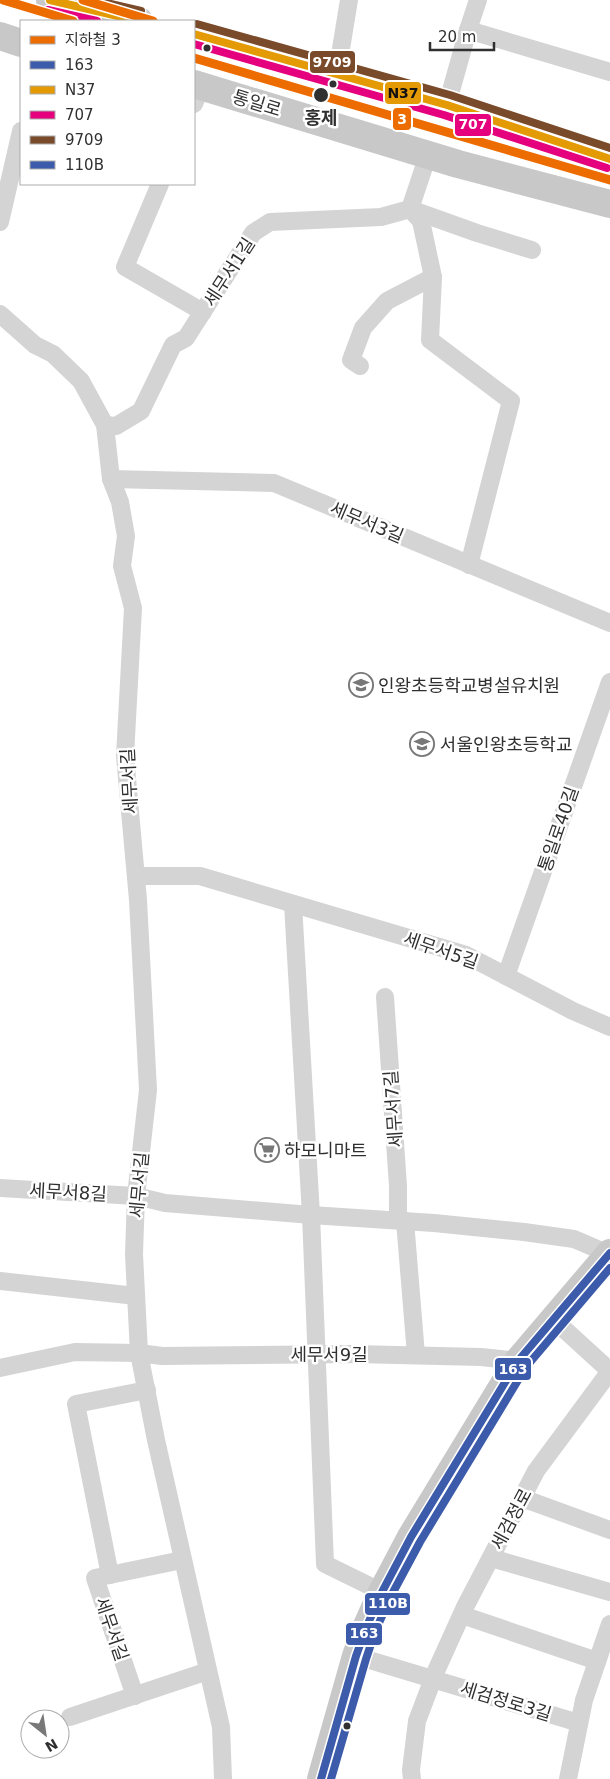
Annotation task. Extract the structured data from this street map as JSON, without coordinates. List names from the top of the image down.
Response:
{
  "streets": {
    "main road": ["통일로"],
    "street": [
      "세무서1길",
      "세무서3길",
      "세무서길",
      "통일로40길",
      "세무서5길",
      "세무서7길",
      "세무서8길",
      "세무서9길",
      "세검정로",
      "세검정로3길"
    ]
  },
  "crossings": [
    ["세무서1길", "세무서길"],
    ["세무서3길", "세무서길"],
    ["세무서길", "세무서5길"],
    ["세무서길", "세무서8길"],
    ["세무서길", "세무서9길"],
    ["통일로40길", "세무서5길"],
    ["세무서7길", "세무서9길"],
    ["세검정로", "세검정로3길"]
  ],
  "places": {
    "other": ["홍제"],
    "school or university": ["인왕초등학교병설유치원", "서울인왕초등학교"],
    "supermarket": ["하모니마트"]
  },
  "lines": [
    "metro line 3",
    "transit line N37",
    "transit line 9709",
    "transit line 707",
    "transit line 163",
    "transit line 110B"
  ],
  "legend": [
    "지하철 3",
    "163",
    "N37",
    "707",
    "9709",
    "110B"
  ],
  "scale_bar": "20 m",
  "north": "bottom right"
}
